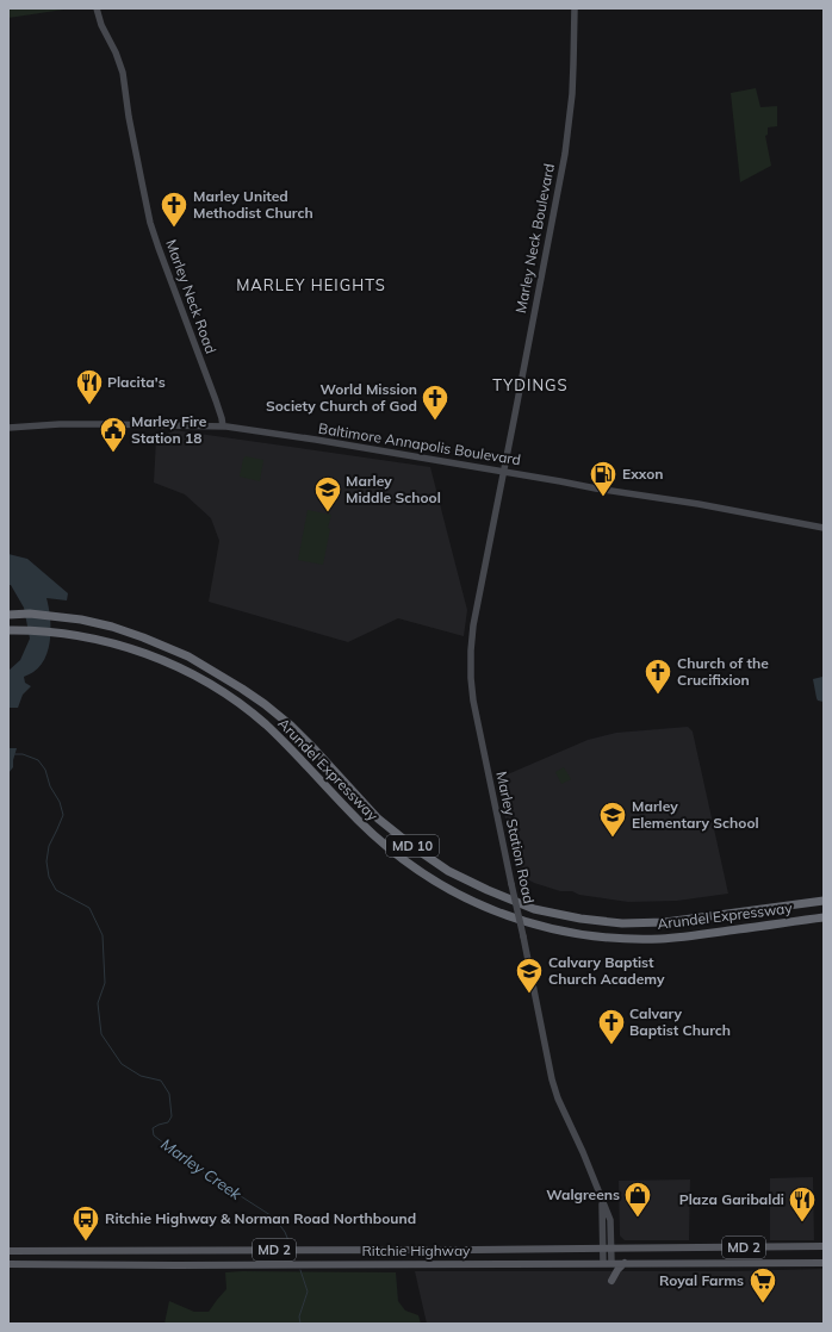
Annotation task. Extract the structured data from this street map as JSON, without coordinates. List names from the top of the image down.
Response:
{
  "streets": {
    "highway": ["Arundel Expressway", "MD 10"],
    "main road": [
      "Marley Neck Boulevard",
      "Marley Neck Road",
      "Baltimore Annapolis Boulevard",
      "Marley Station Road",
      "MD 2",
      "Ritchie Highway"
    ]
  },
  "crossings": [
    ["Marley Neck Boulevard", "Baltimore Annapolis Boulevard"],
    ["Marley Neck Boulevard", "Marley Station Road"],
    ["Marley Neck Road", "Baltimore Annapolis Boulevard"],
    ["Baltimore Annapolis Boulevard", "Marley Station Road"],
    ["Marley Station Road", "Ritchie Highway"]
  ],
  "districts": ["MARLEY HEIGHTS", "TYDINGS"],
  "water": ["Marley Creek"],
  "places": {
    "church": [
      "Marley United Methodist Church",
      "World Mission Society Church of God",
      "Church of the Crucifixion",
      "Calvary Baptist Church"
    ],
    "restaurant": ["Placita's", "Plaza Garibaldi"],
    "public building": ["Marley Fire Station 18"],
    "fuel station": ["Exxon"],
    "school or university": ["Marley Middle School", "Marley Elementary School", "Calvary Baptist Church Academy"],
    "shop": ["Walgreens"],
    "bus stop": ["Ritchie Highway & Norman Road Northbound"],
    "supermarket": ["Royal Farms"]
  }
}
